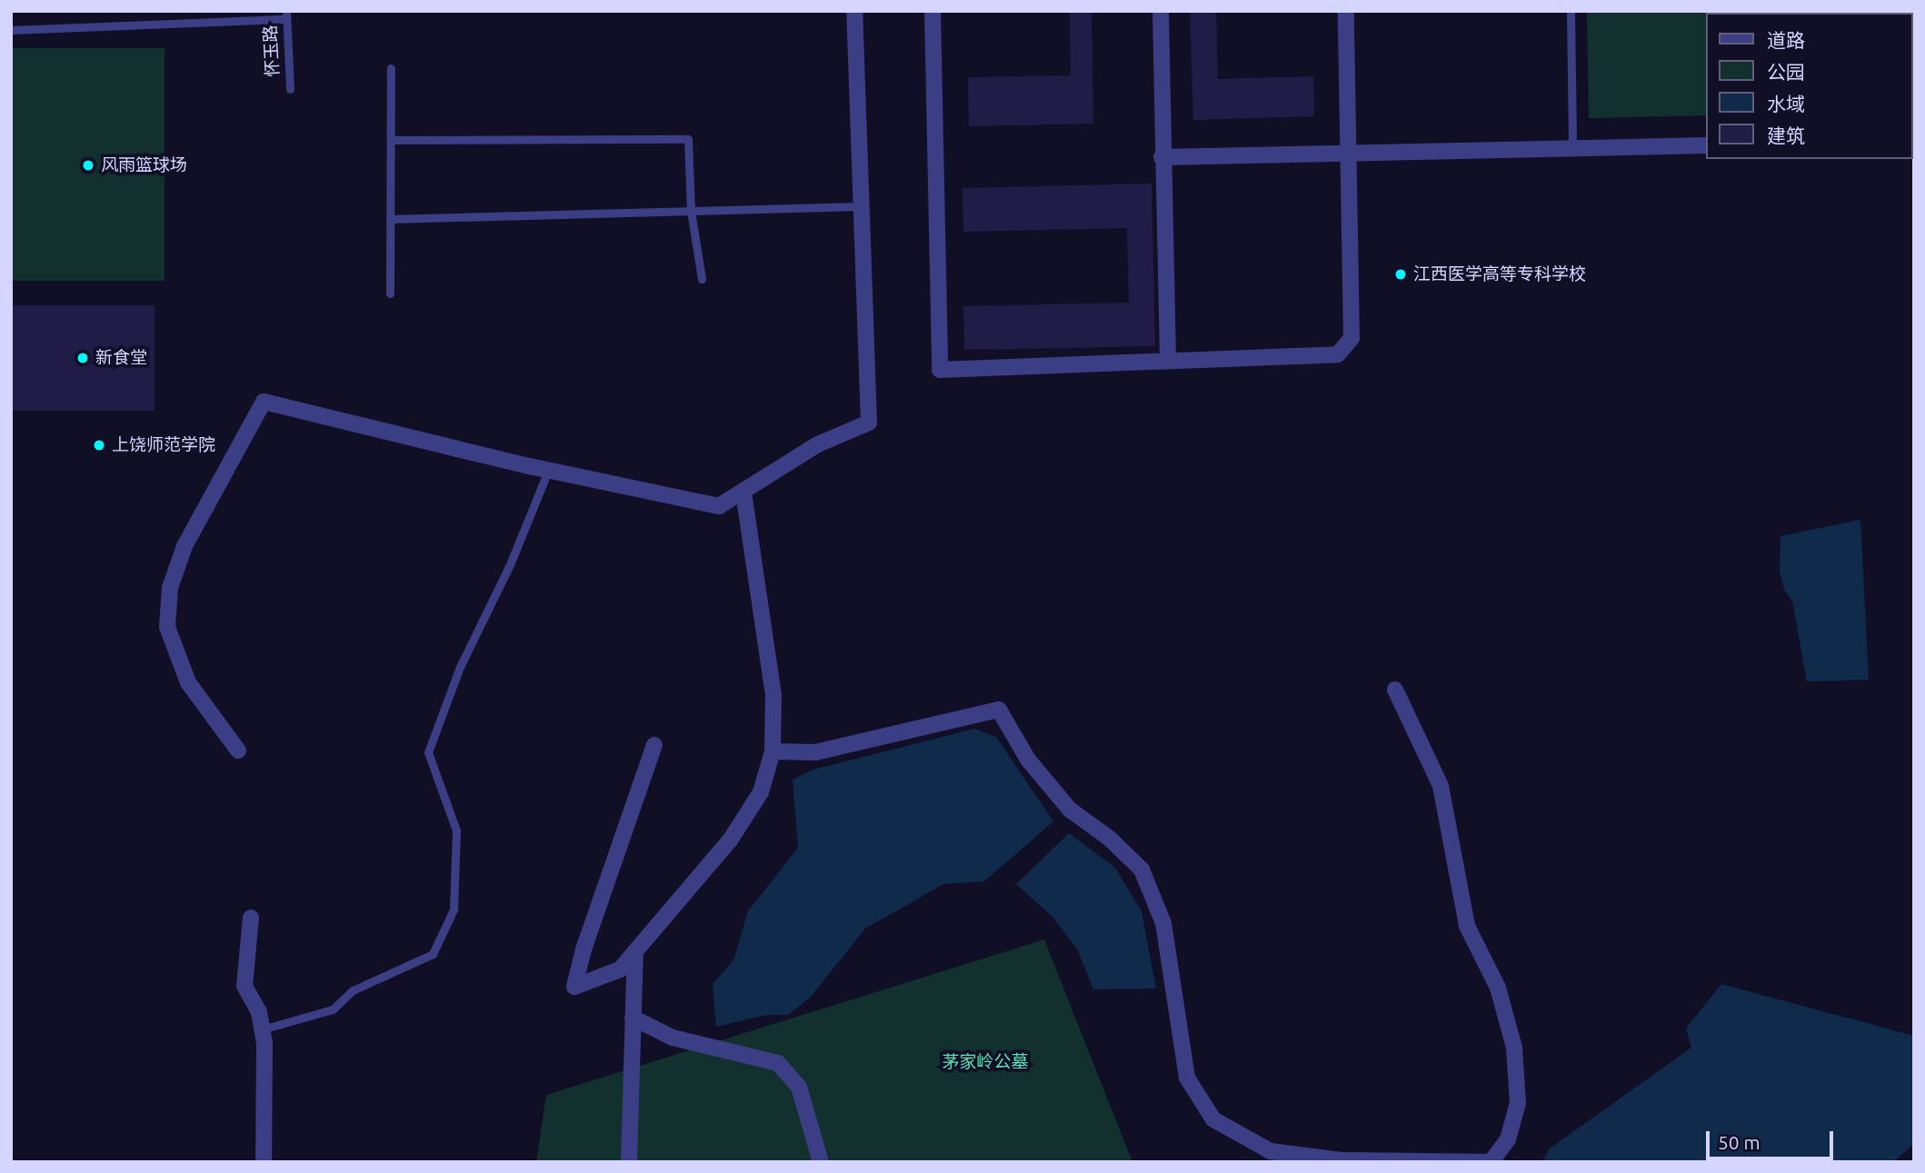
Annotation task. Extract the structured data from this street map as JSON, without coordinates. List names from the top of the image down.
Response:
{
  "streets": {
    "lane": ["怀玉路"]
  },
  "parks": ["茅家岭公墓"],
  "places": [
    "风雨篮球场",
    "江西医学高等专科学校",
    "新食堂",
    "上饶师范学院"
  ],
  "legend": [
    "道路",
    "公园",
    "水域",
    "建筑"
  ],
  "scale_bar": "50 m"
}
